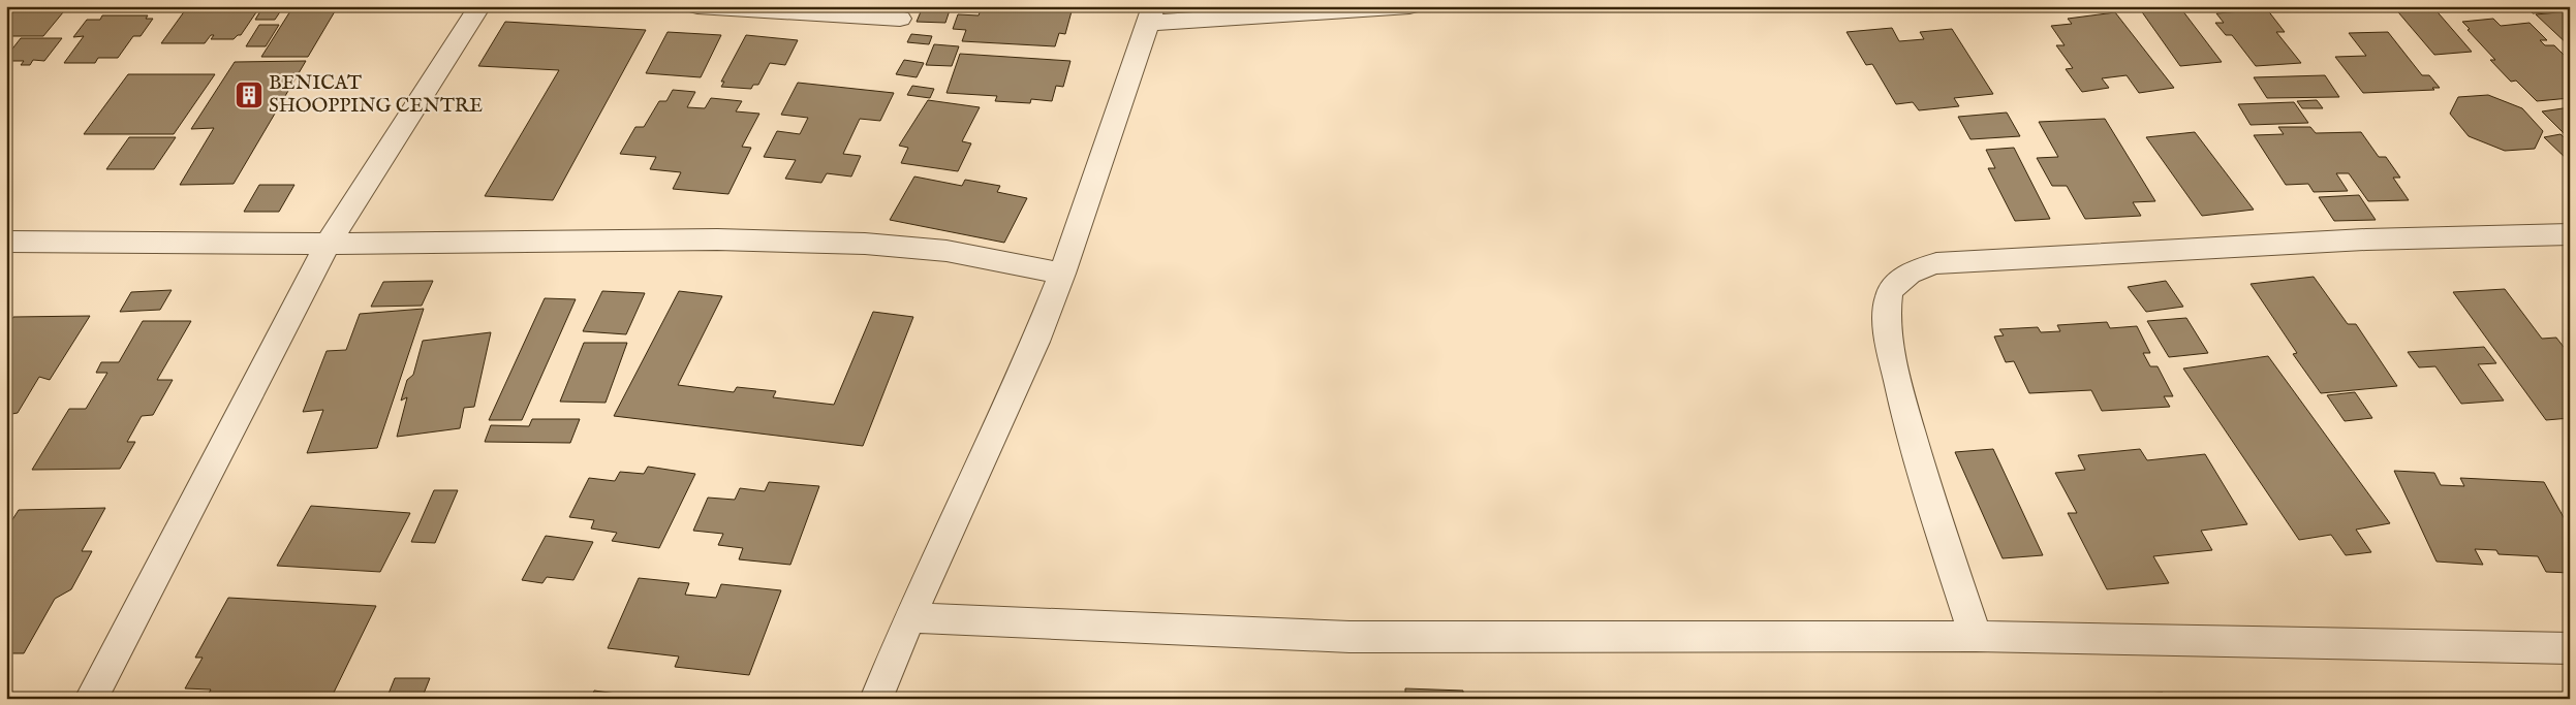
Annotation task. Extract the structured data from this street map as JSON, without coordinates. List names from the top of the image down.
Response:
{
  "places": {
    "building": ["BENICAT SHOOPPING CENTRE"]
  }
}
